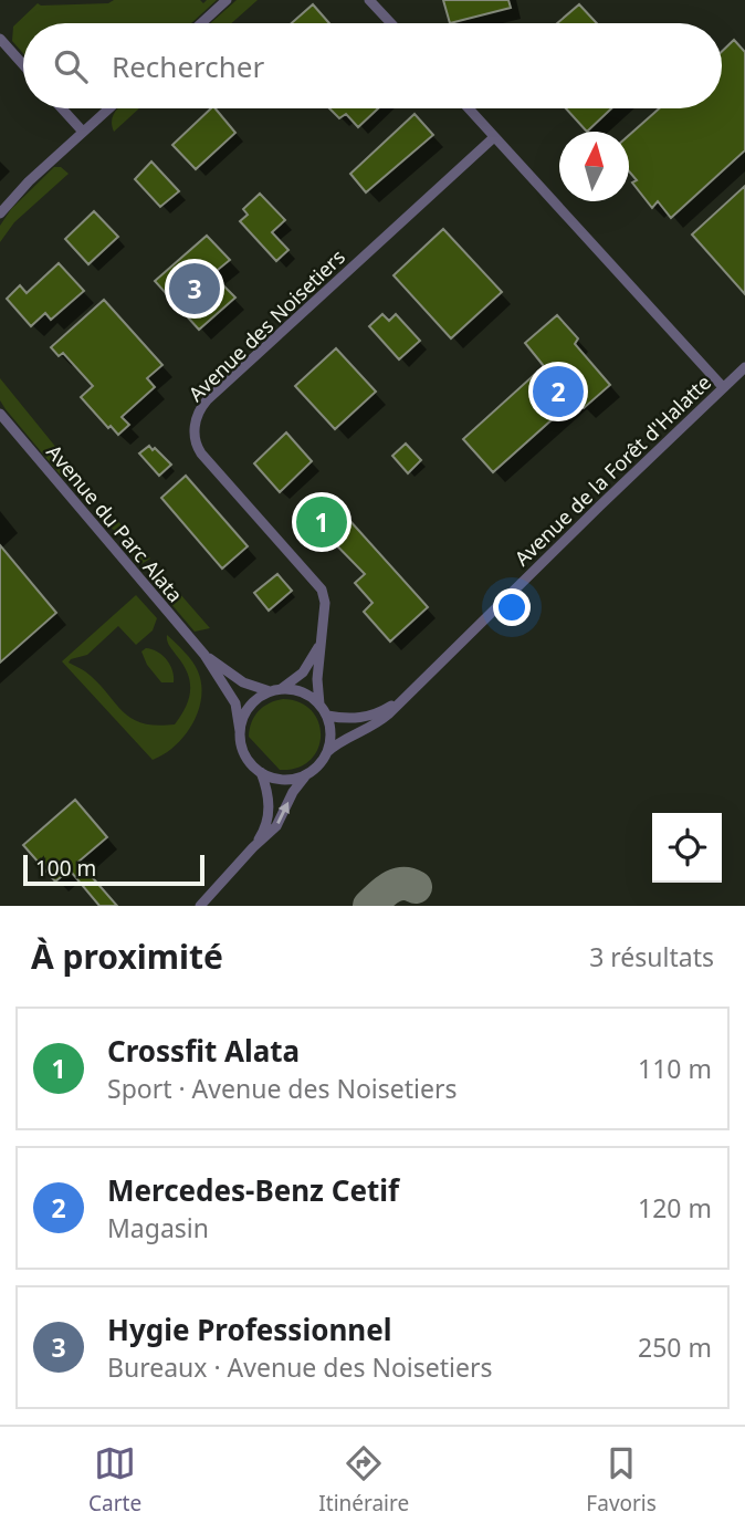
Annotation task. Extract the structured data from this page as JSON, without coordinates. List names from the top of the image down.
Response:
{
  "streets": {
    "street": ["Avenue des Noisetiers", "Avenue de la Forêt d'Halatte", "Avenue du Parc Alata"]
  },
  "crossings": [
    ["Avenue des Noisetiers", "Avenue de la Forêt d'Halatte"],
    ["Avenue des Noisetiers", "Avenue du Parc Alata"],
    ["Avenue de la Forêt d'Halatte", "Avenue du Parc Alata"]
  ],
  "scale_bar": "100 m",
  "north": "top",
  "page": {
    "search": "Rechercher",
    "pins": ["3", "2", "1"],
    "scale": "100 m",
    "heading": ["À proximité", "3 résultats"],
    "list": [
      {
        "mark": "1",
        "name": "Crossfit Alata",
        "note": "Sport · Avenue des Noisetiers",
        "value": "110 m"
      },
      {
        "mark": "2",
        "name": "Mercedes-Benz Cetif",
        "note": "Magasin",
        "value": "120 m"
      },
      {
        "mark": "3",
        "name": "Hygie Professionnel",
        "note": "Bureaux · Avenue des Noisetiers",
        "value": "250 m"
      }
    ],
    "nav": ["Carte", "Itinéraire", "Favoris"]
  }
}
